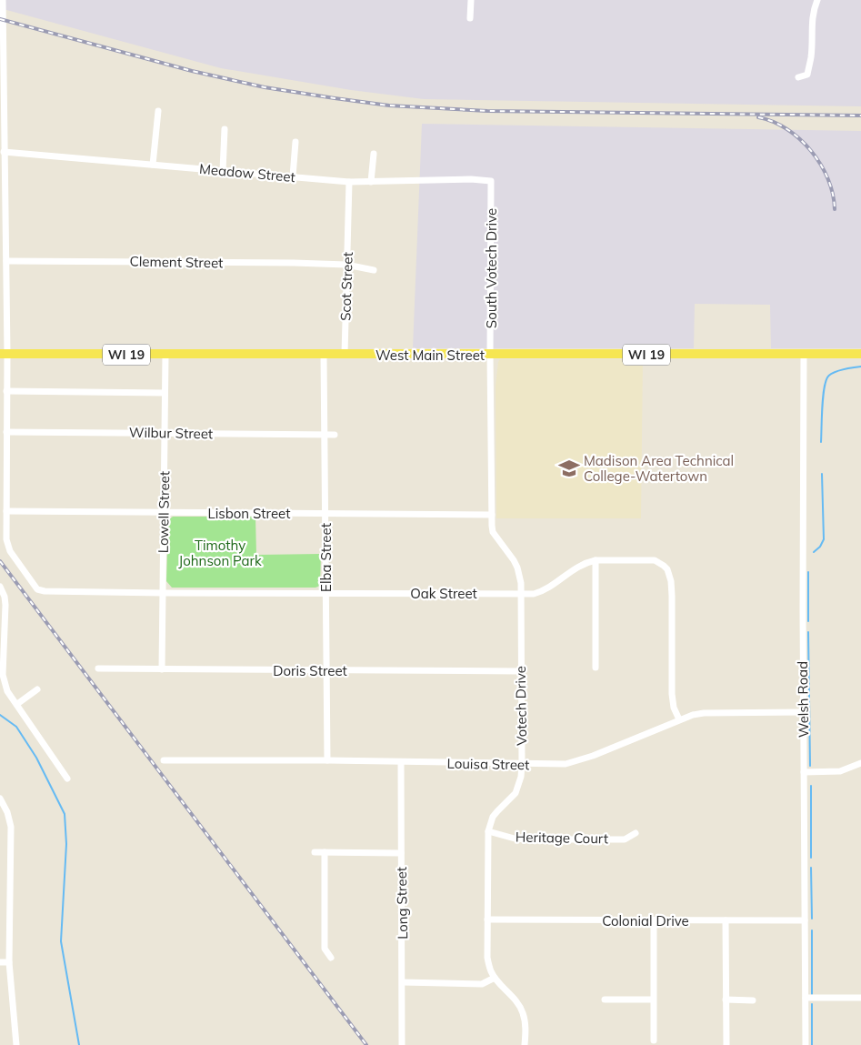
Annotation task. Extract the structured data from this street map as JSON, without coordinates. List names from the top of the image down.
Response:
{
  "streets": {
    "main road": ["WI 19", "West Main Street"],
    "street": [
      "Meadow Street",
      "Clement Street",
      "South Votech Drive",
      "Scot Street",
      "Wilbur Street",
      "Lowell Street",
      "Lisbon Street",
      "Elba Street",
      "Oak Street",
      "Doris Street",
      "Welsh Road",
      "Votech Drive",
      "Louisa Street",
      "Heritage Court",
      "Long Street",
      "Colonial Drive"
    ]
  },
  "crossings": [
    ["Meadow Street", "South Votech Drive"],
    ["Meadow Street", "Scot Street"],
    ["Meadow Street", "Oak Street"],
    ["Clement Street", "Scot Street"],
    ["Clement Street", "Oak Street"],
    ["South Votech Drive", "West Main Street"],
    ["South Votech Drive", "Votech Drive"],
    ["Scot Street", "West Main Street"],
    ["West Main Street", "Lowell Street"],
    ["West Main Street", "Elba Street"],
    ["West Main Street", "Oak Street"],
    ["West Main Street", "Welsh Road"],
    ["Wilbur Street", "Lowell Street"],
    ["Wilbur Street", "Elba Street"],
    ["Wilbur Street", "Oak Street"],
    ["Lowell Street", "Lisbon Street"],
    ["Lowell Street", "Oak Street"],
    ["Lowell Street", "Doris Street"],
    ["Lisbon Street", "Elba Street"],
    ["Lisbon Street", "Oak Street"],
    ["Lisbon Street", "Votech Drive"],
    ["Elba Street", "Oak Street"],
    ["Elba Street", "Doris Street"],
    ["Elba Street", "Louisa Street"],
    ["Oak Street", "Votech Drive"],
    ["Oak Street", "Louisa Street"],
    ["Doris Street", "Votech Drive"],
    ["Welsh Road", "Louisa Street"],
    ["Welsh Road", "Colonial Drive"],
    ["Votech Drive", "Louisa Street"],
    ["Votech Drive", "Heritage Court"],
    ["Votech Drive", "Colonial Drive"],
    ["Louisa Street", "Long Street"]
  ],
  "parks": ["Timothy Johnson Park"],
  "places": {
    "school or university": ["Madison Area Technical College-Watertown"]
  }
}
